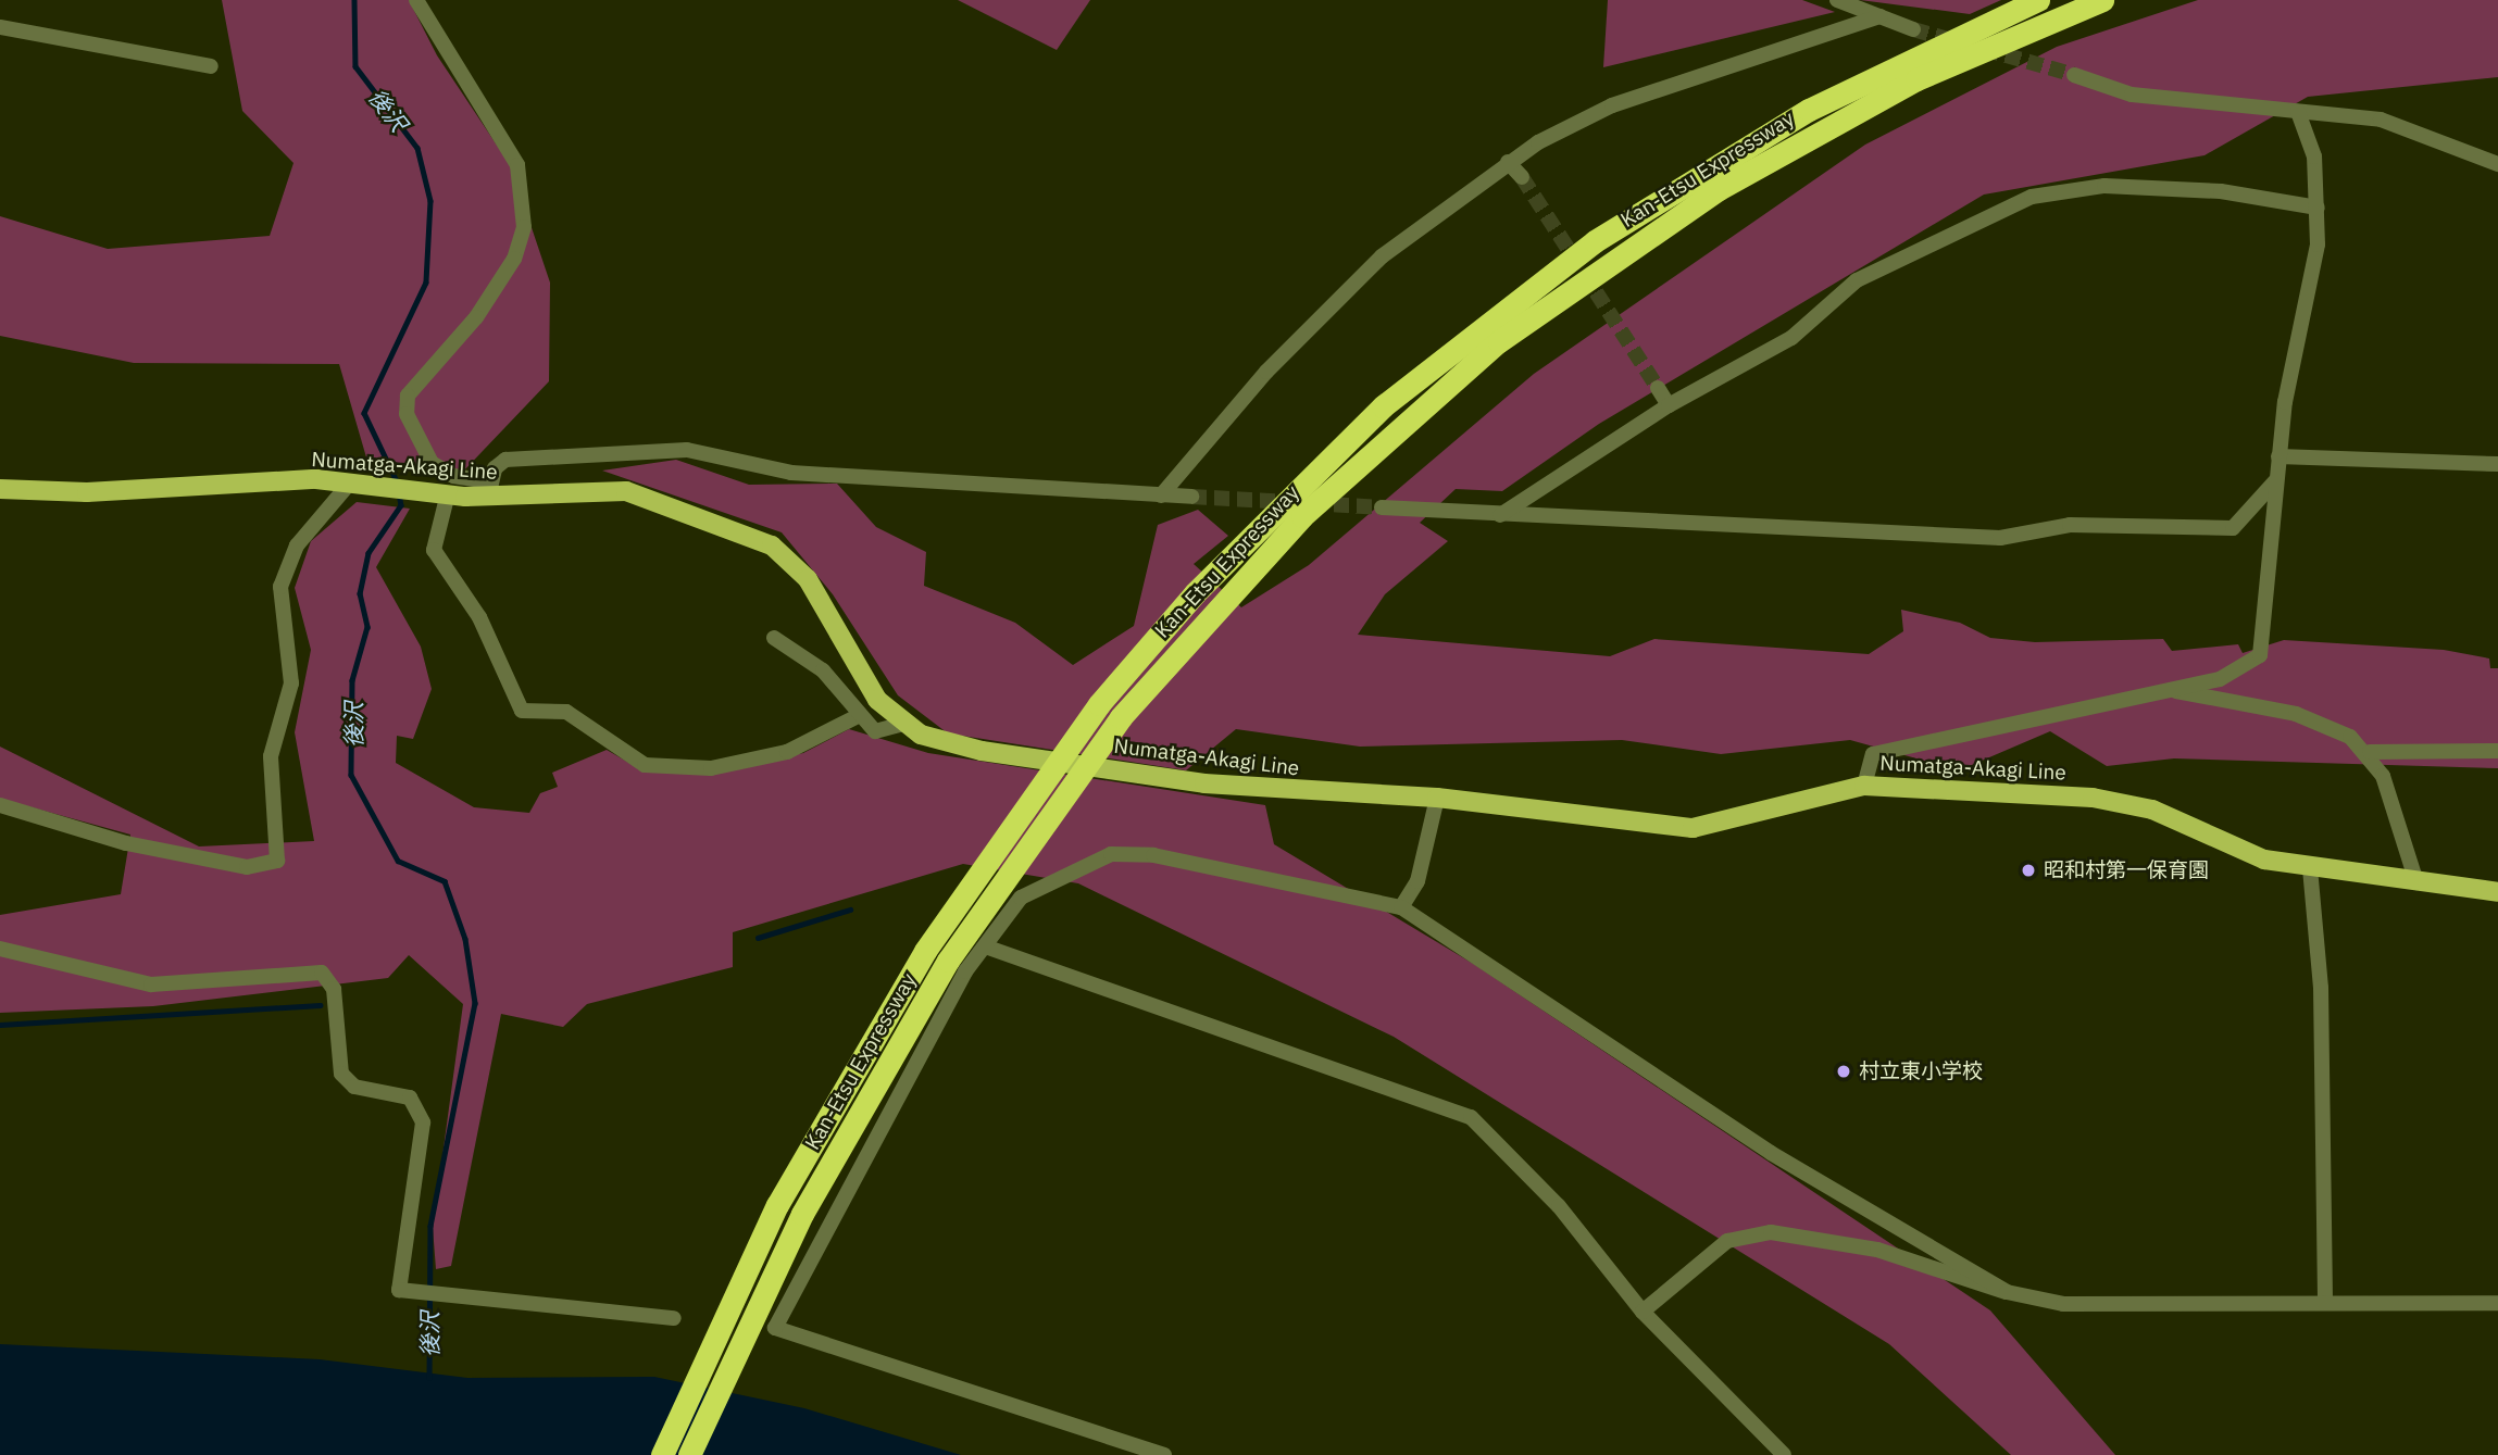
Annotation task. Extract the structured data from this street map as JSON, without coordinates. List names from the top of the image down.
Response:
{
  "streets": {
    "highway": ["Kan-Etsu Expressway"],
    "main road": ["Numatga-Akagi Line"]
  },
  "water": ["後沢"],
  "places": ["昭和村第一保育園", "村立東小学校"]
}
